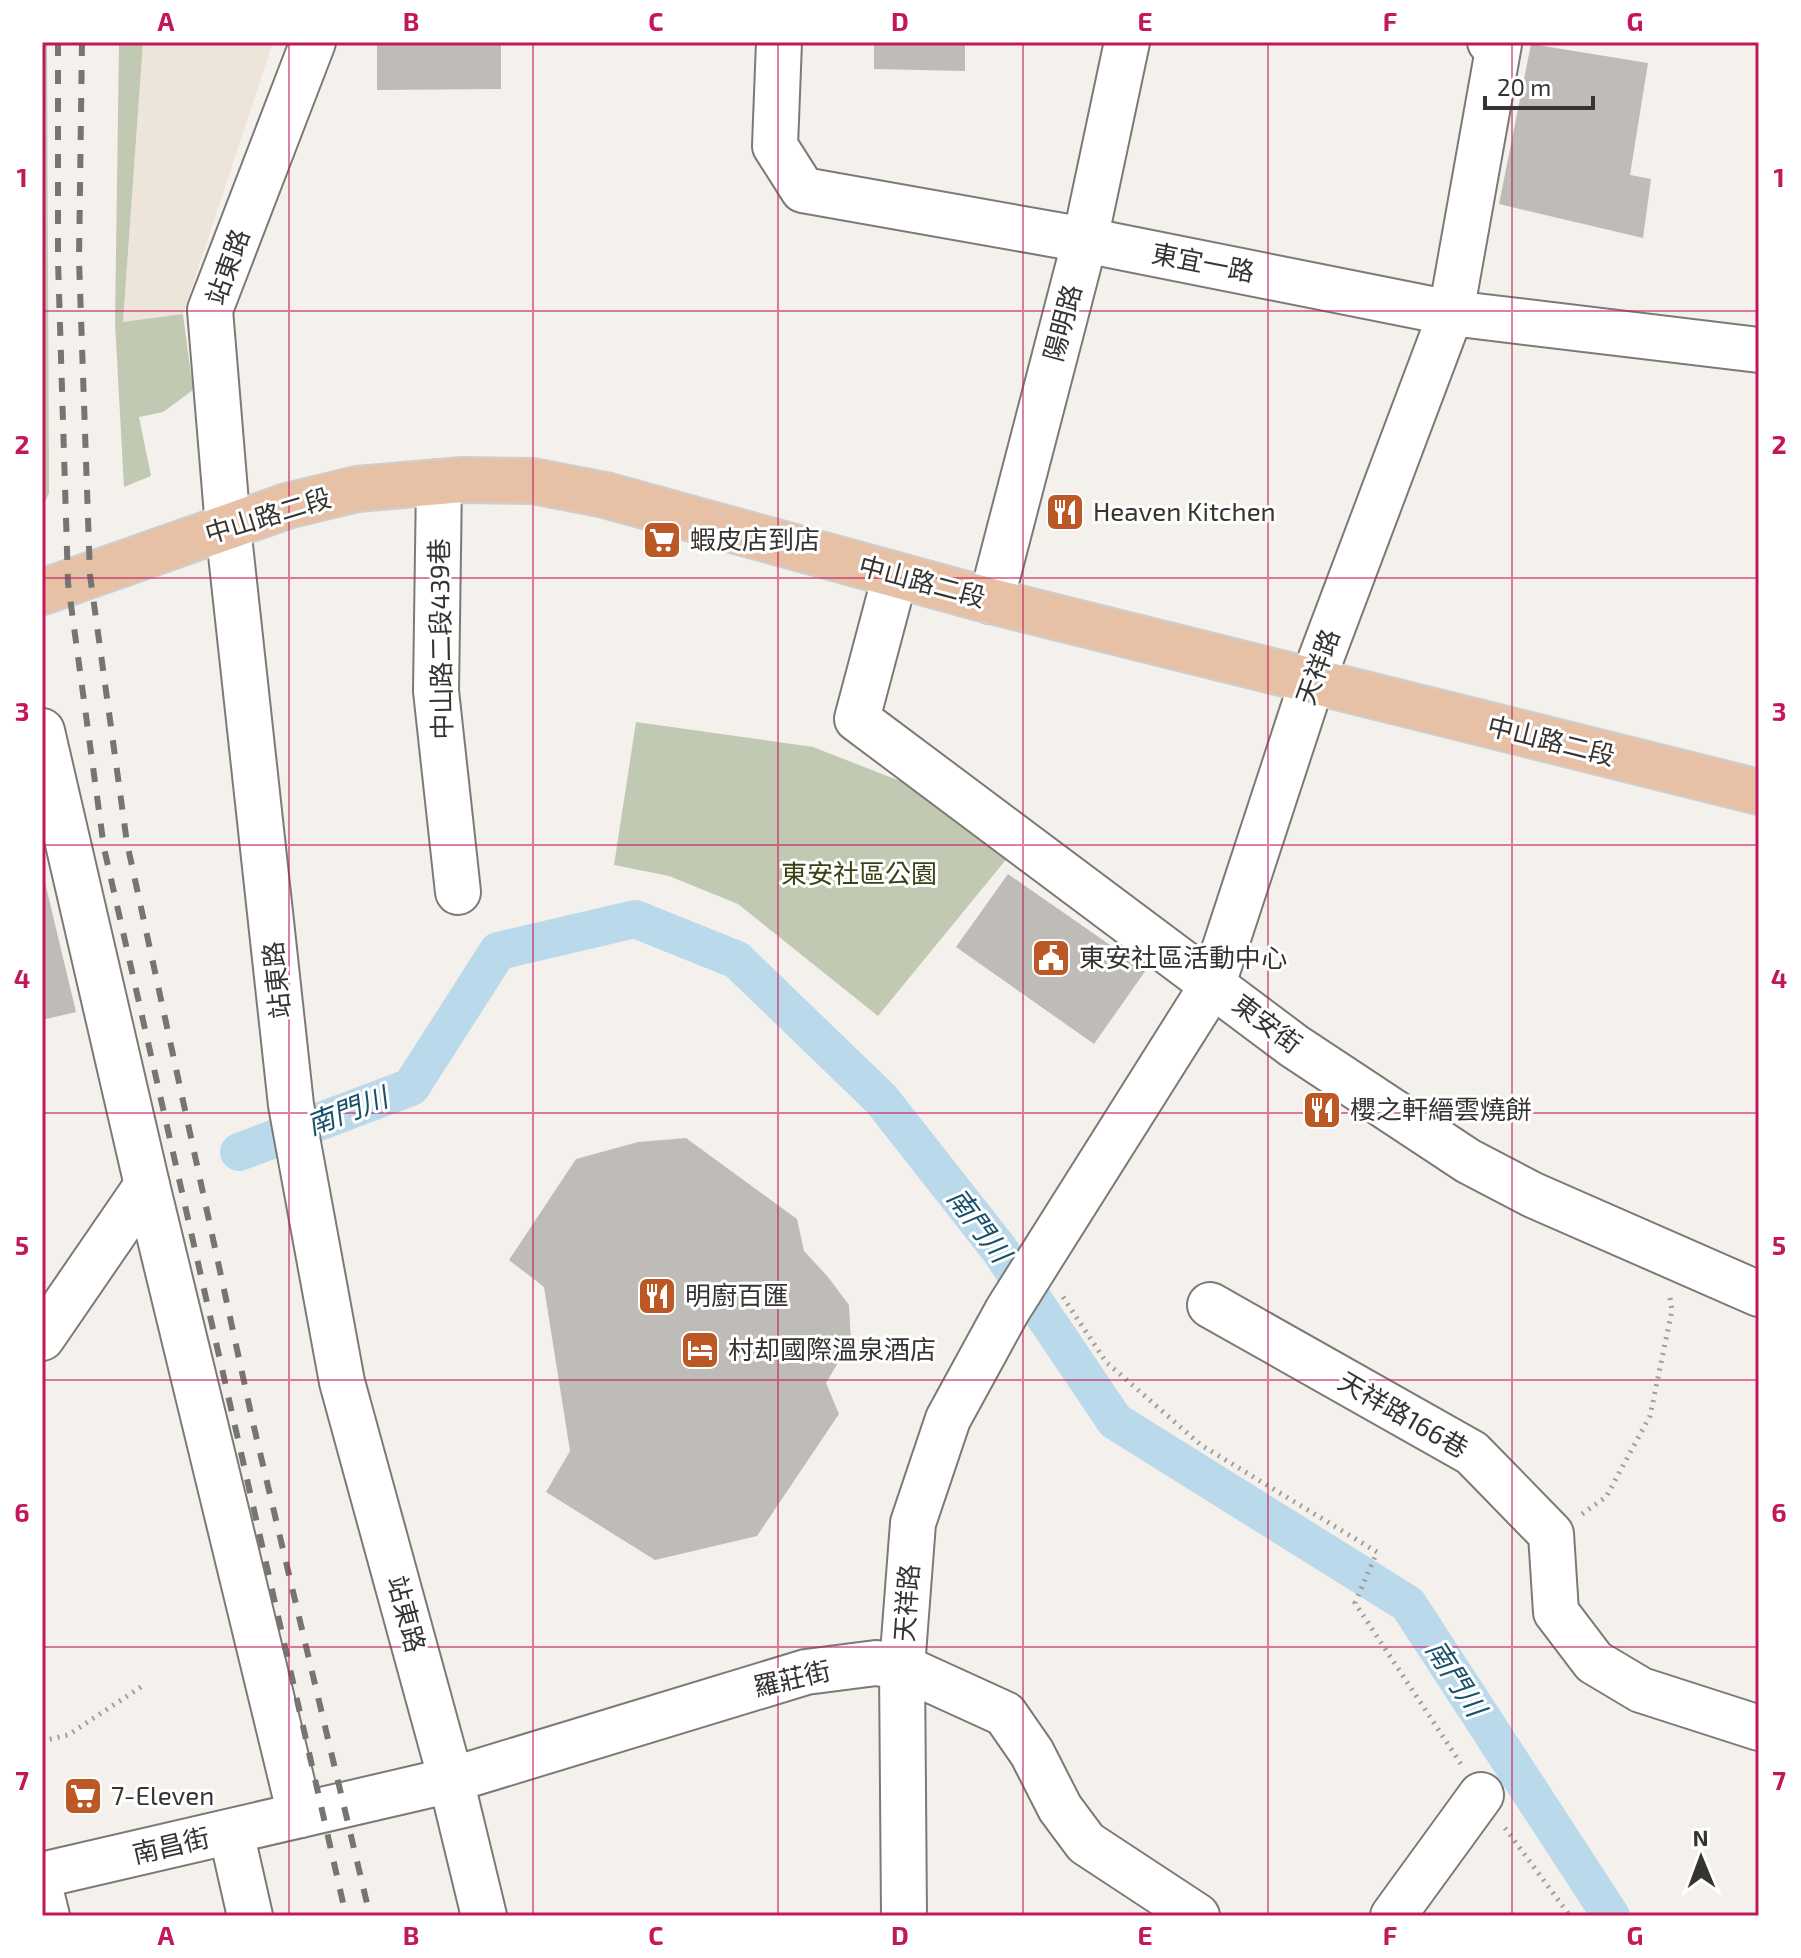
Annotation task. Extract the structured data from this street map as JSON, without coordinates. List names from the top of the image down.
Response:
{
  "streets": {
    "main road": ["中山路二段"],
    "street": [
      "東宜一路",
      "站東路",
      "陽明路",
      "中山路二段439巷",
      "天祥路",
      "東安街",
      "天祥路166巷",
      "羅莊街",
      "南昌街"
    ]
  },
  "crossings": [
    ["東宜一路", "陽明路"],
    ["東宜一路", "天祥路"],
    ["站東路", "中山路二段"],
    ["站東路", "羅莊街"],
    ["陽明路", "中山路二段"],
    ["中山路二段", "中山路二段439巷"],
    ["中山路二段", "天祥路"],
    ["中山路二段", "東安街"],
    ["天祥路", "東安街"],
    ["天祥路", "羅莊街"],
    ["羅莊街", "南昌街"]
  ],
  "water": ["南門川"],
  "parks": ["東安社區公園"],
  "places": {
    "restaurant": ["Heaven Kitchen", "櫻之軒縉雲燒餅", "明廚百匯"],
    "supermarket": ["蝦皮店到店", "7-Eleven"],
    "public building": ["東安社區活動中心"],
    "hotel": ["村却國際溫泉酒店"]
  },
  "scale_bar": "20 m",
  "north": "top",
  "grid": {
    "columns": [
      "A",
      "B",
      "C",
      "D",
      "E",
      "F",
      "G"
    ],
    "rows": [
      "1",
      "2",
      "3",
      "4",
      "5",
      "6",
      "7"
    ]
  }
}
